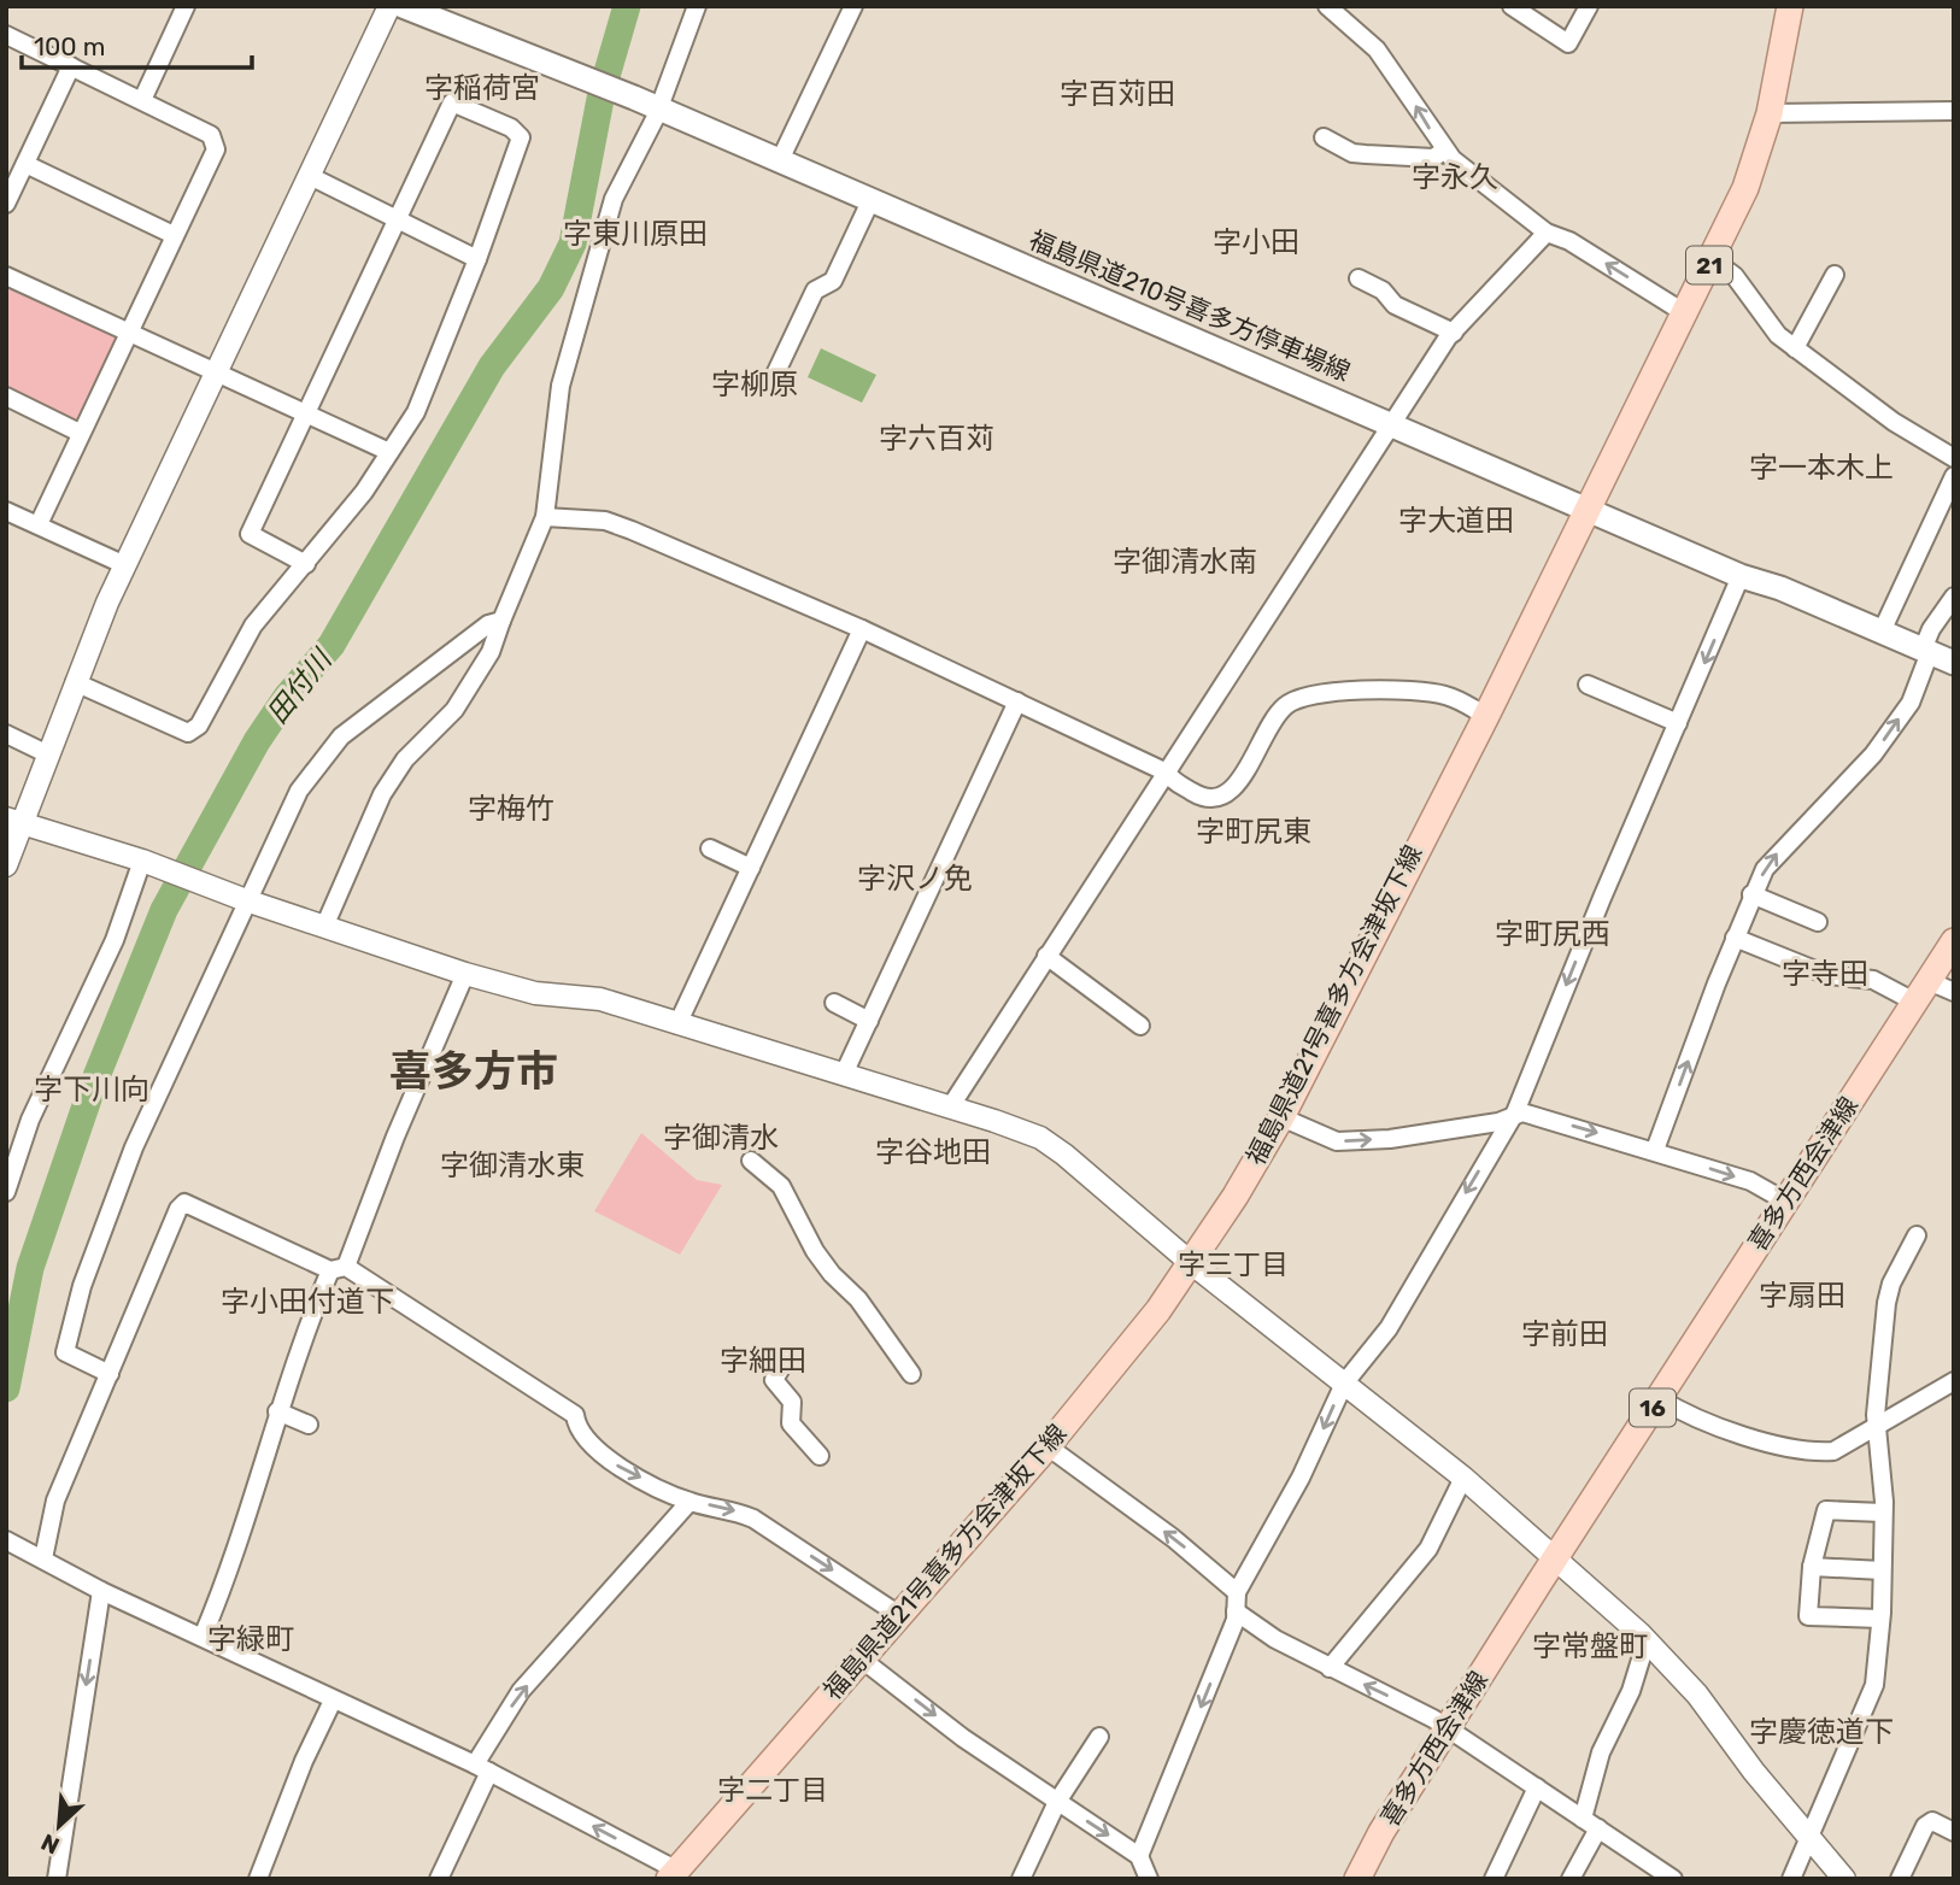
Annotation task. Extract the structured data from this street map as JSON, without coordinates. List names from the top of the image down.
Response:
{
  "streets": {
    "main road": [
      "21",
      "福島県道210号喜多方停車場線",
      "福島県道21号喜多方会津坂下線",
      "喜多方西会津線",
      "16"
    ]
  },
  "crossings": [
    ["福島県道210号喜多方停車場線", "福島県道21号喜多方会津坂下線"]
  ],
  "districts": [
    "字稲荷宮",
    "字百苅田",
    "字永久",
    "字東川原田",
    "字小田",
    "字柳原",
    "字六百苅",
    "字一本木上",
    "字大道田",
    "字御清水南",
    "字梅竹",
    "字町尻東",
    "字沢ノ免",
    "字町尻西",
    "字寺田",
    "喜多方市",
    "字下川向",
    "字御清水",
    "字谷地田",
    "字御清水東",
    "字三丁目",
    "字扇田",
    "字小田付道下",
    "字前田",
    "字細田",
    "字緑町",
    "字常盤町",
    "字慶徳道下",
    "字二丁目"
  ],
  "water": ["田付川"],
  "scale_bar": "100 m",
  "north": "bottom left"
}
